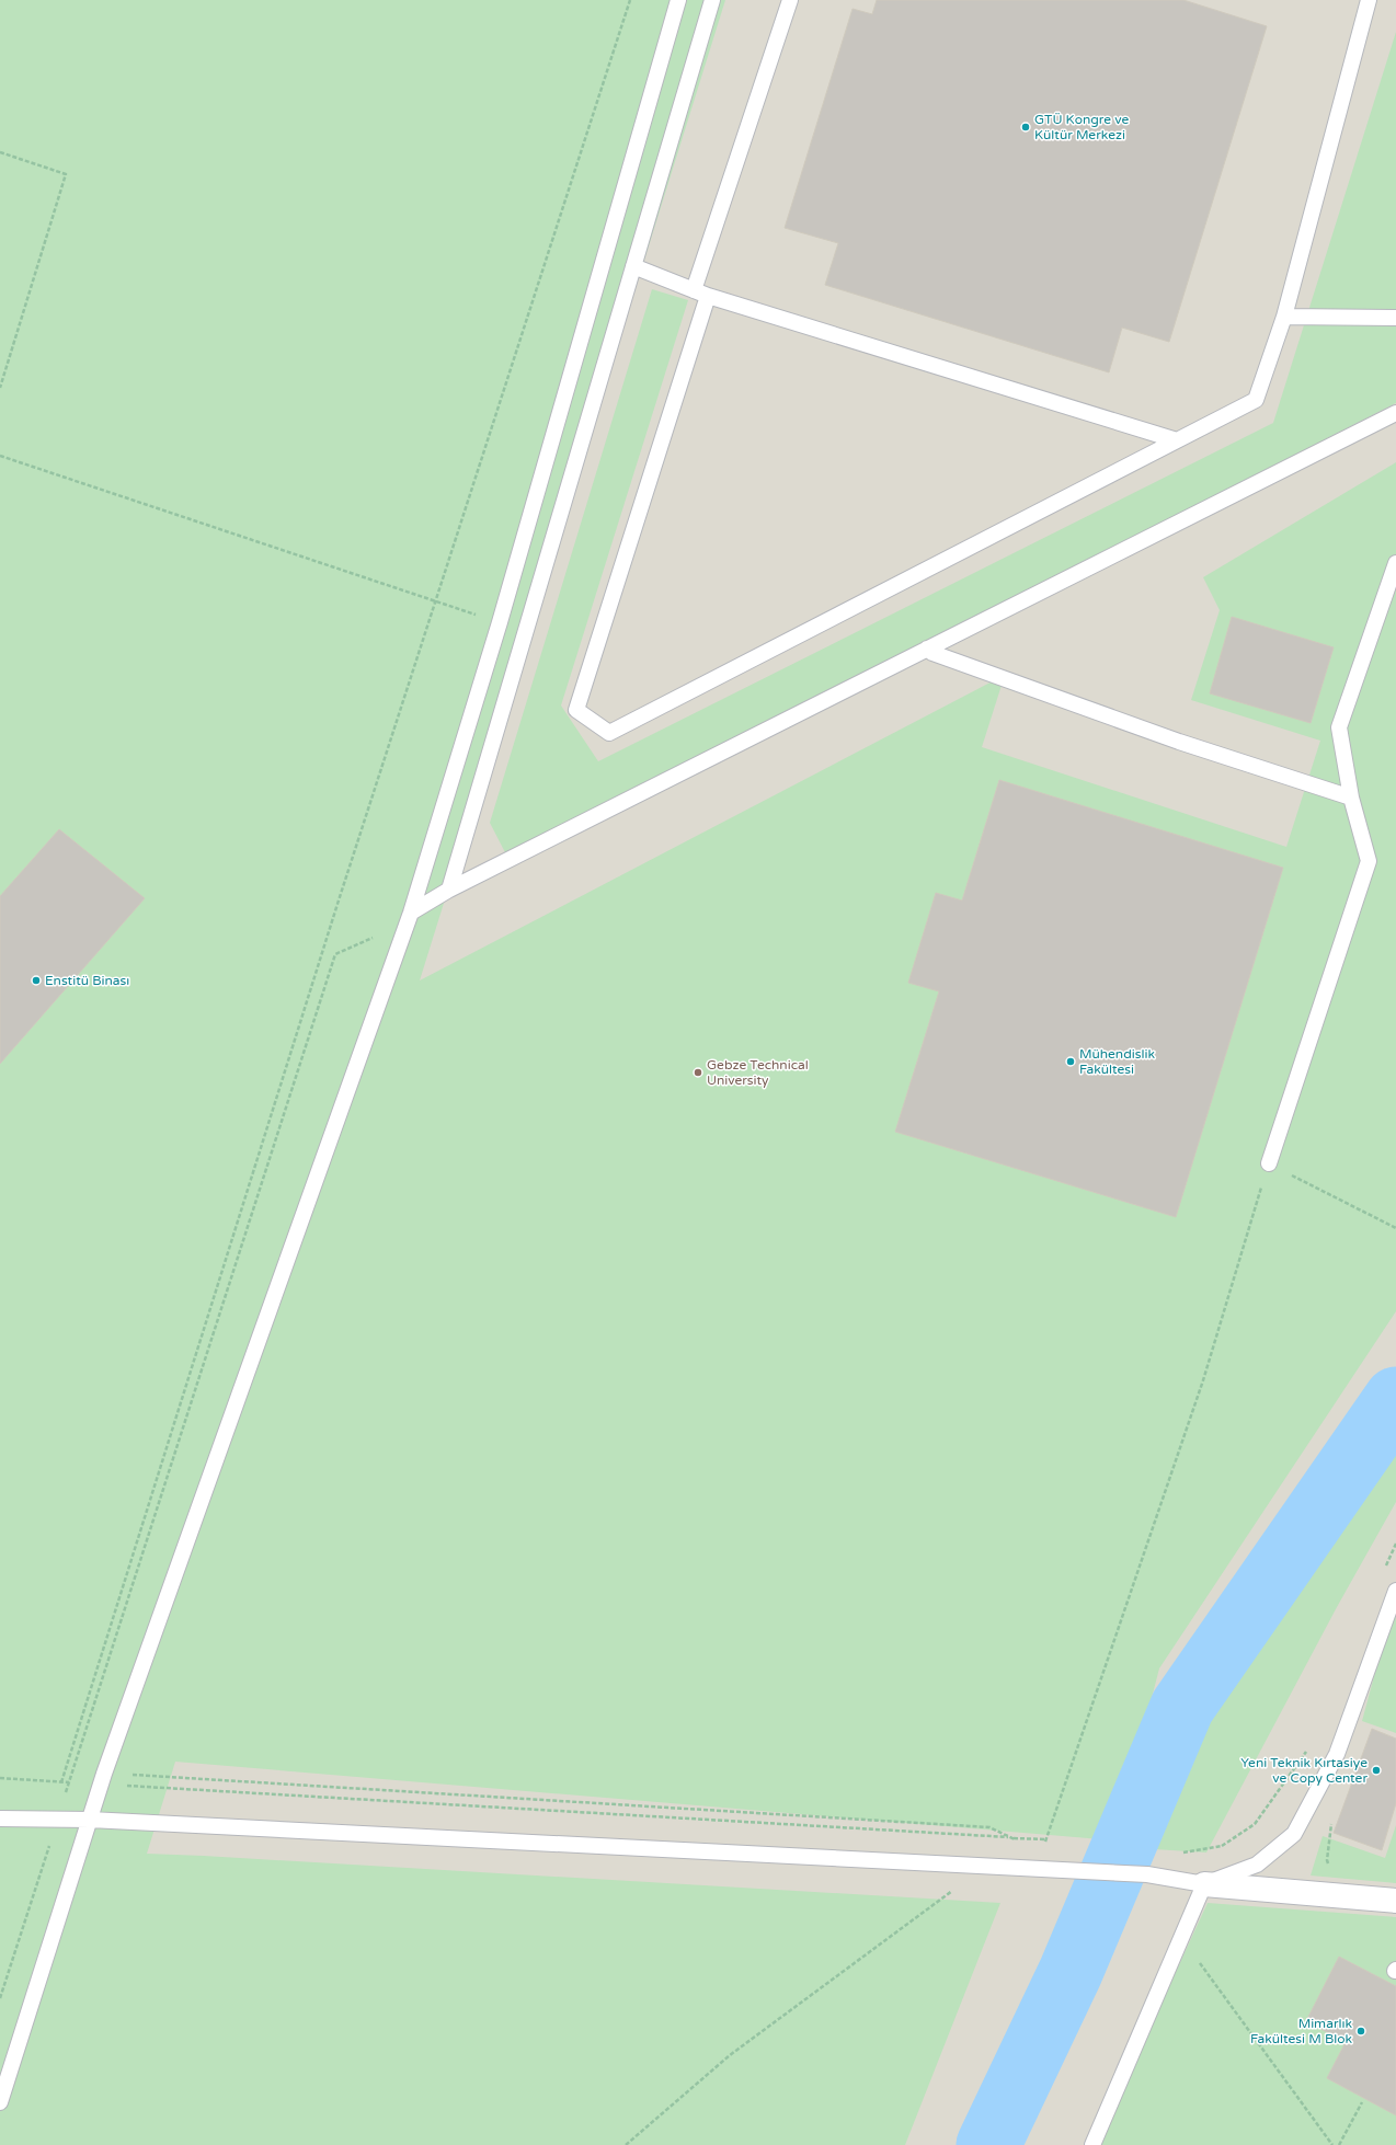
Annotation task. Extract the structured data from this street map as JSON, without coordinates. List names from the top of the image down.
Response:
{
  "places": [
    "GTÜ Kongre ve Kültür Merkezi",
    "Enstitü Binası",
    "Mühendislik Fakültesi",
    "Gebze Technical University",
    "Yeni Teknik Kırtasiye ve Copy Center",
    "Mimarlık Fakültesi M Blok"
  ]
}
